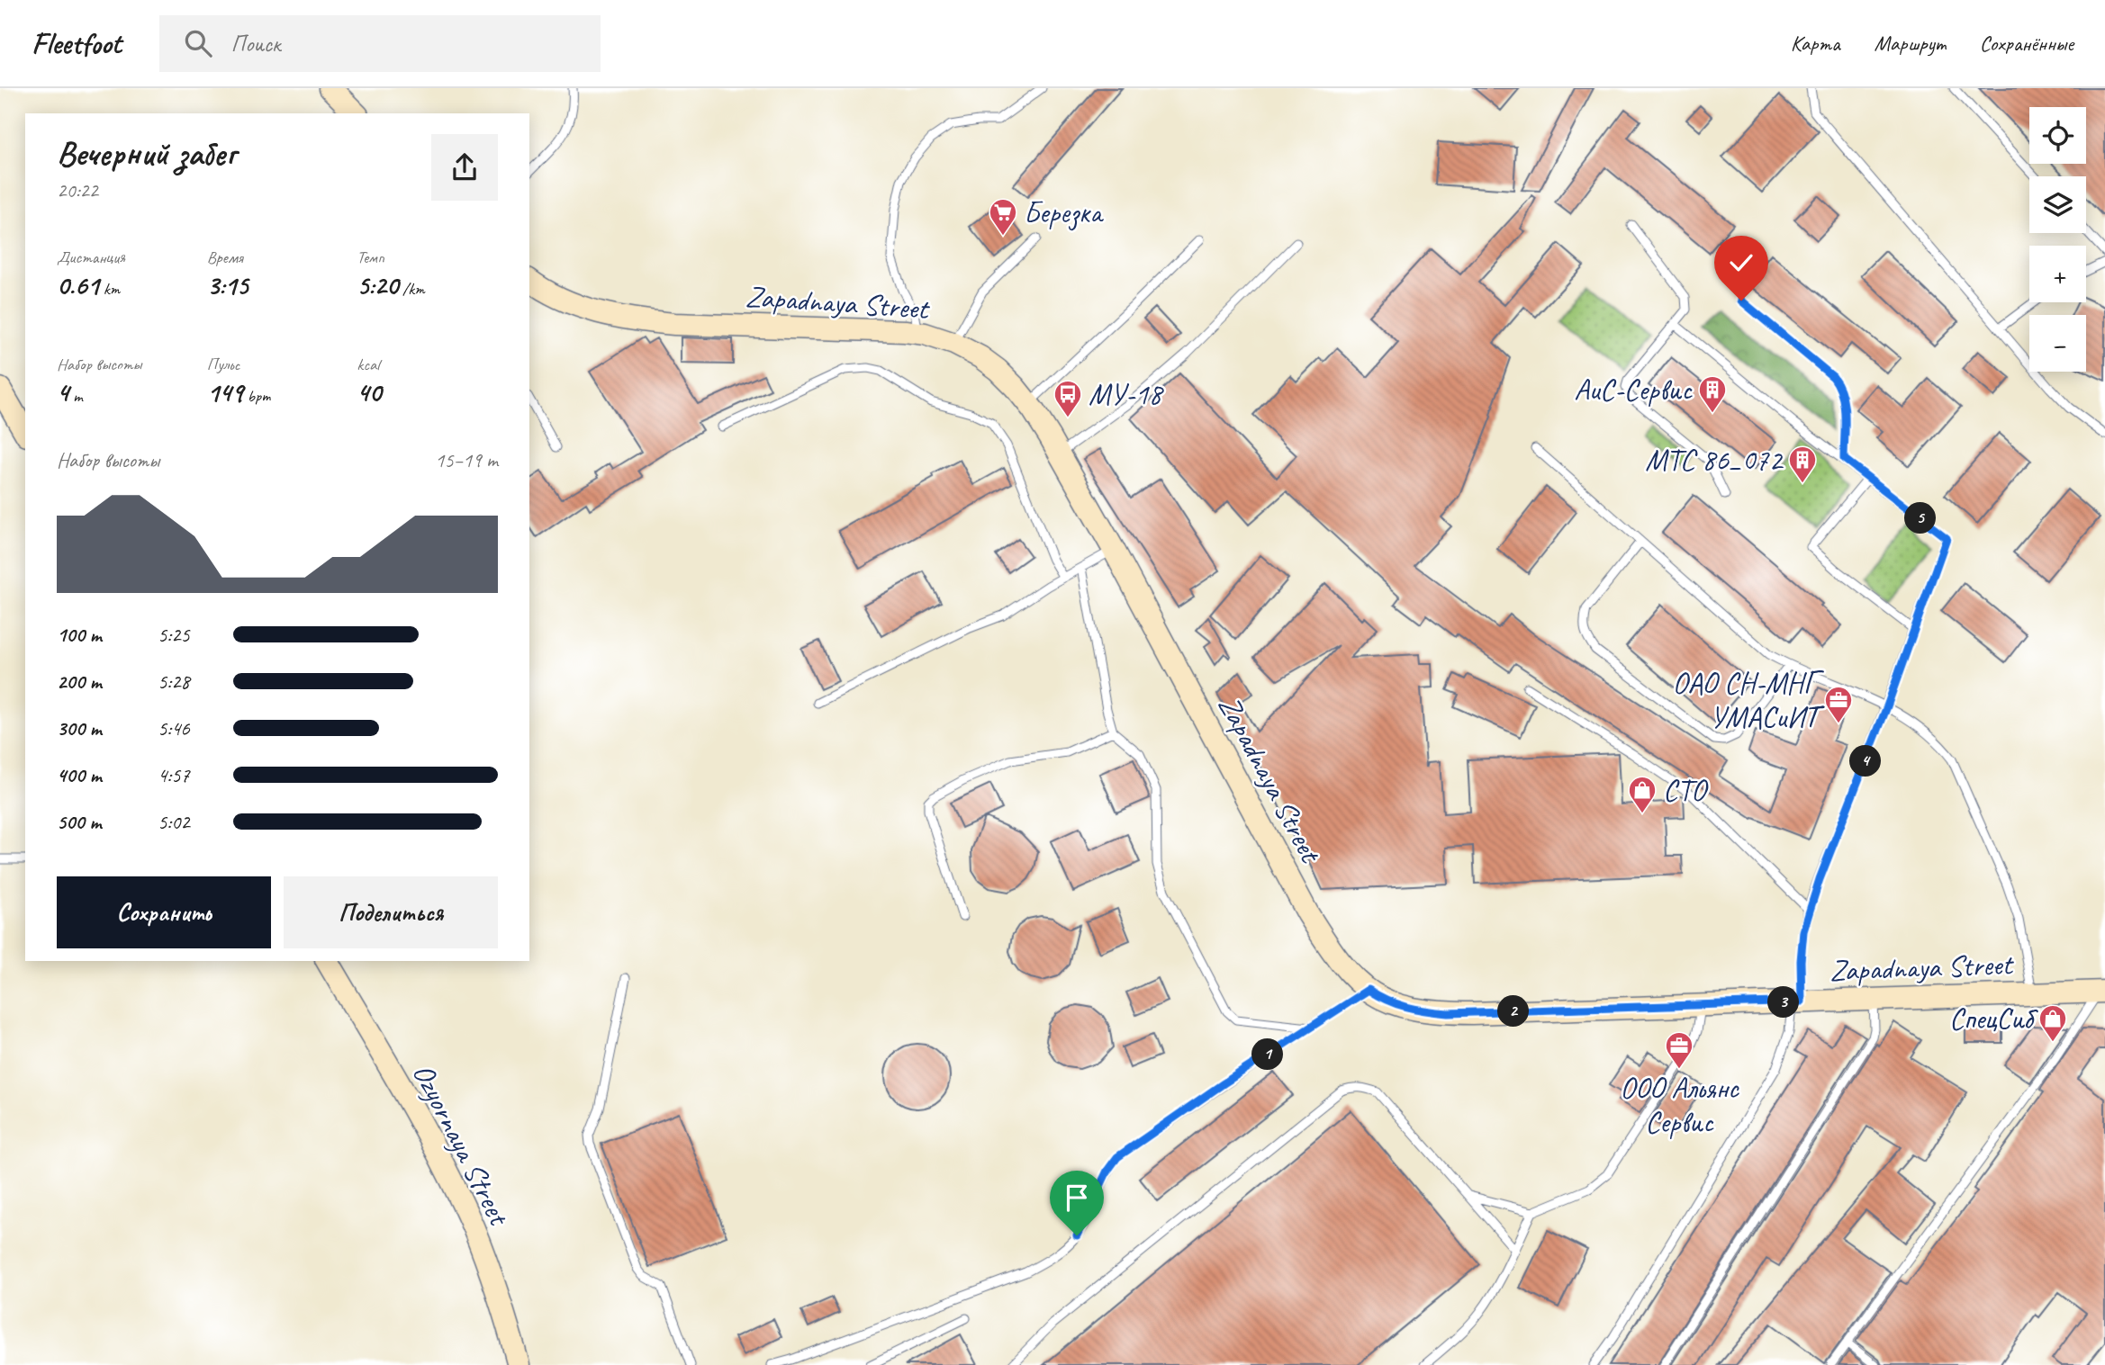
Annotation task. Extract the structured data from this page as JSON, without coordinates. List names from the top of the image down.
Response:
{
  "streets": {
    "street": ["Zapadnaya Street", "Ozyornaya Street"]
  },
  "places": {
    "supermarket": ["Березка"],
    "building": ["АиС-Сервис", "МТС 86_072"],
    "bus stop": ["МУ-18"],
    "office": ["ОАО СН-МНГ УМАСиИТ", "ООО Альянс Сервис"],
    "shop": ["СТО", "СпецСиб"]
  },
  "page": {
    "header": "Fleetfoot",
    "search": "Поиск",
    "nav": ["Карта", "Маршрут", "Сохранённые"],
    "map_buttons": ["+", "−"],
    "heading": ["Вечерний забег", "20:22"],
    "stats": [
      ["Дистанция", "0.61 km"],
      ["Время", "3:15"],
      ["Темп", "5:20 /km"],
      ["Набор высоты", "4 m"],
      ["Пульс", "149 bpm"],
      ["kcal", "40"]
    ],
    "chart": ["Набор высоты", "15–19 m"],
    "pins": [
      "5",
      "4",
      "3",
      "2",
      "1"
    ],
    "list": [
      {
        "name": "100 m",
        "note": "5:25"
      },
      {
        "name": "200 m",
        "note": "5:28"
      },
      {
        "name": "300 m",
        "note": "5:46"
      },
      {
        "name": "400 m",
        "note": "4:57"
      },
      {
        "name": "500 m",
        "note": "5:02"
      }
    ],
    "buttons": ["Сохранить", "Поделиться"]
  }
}
